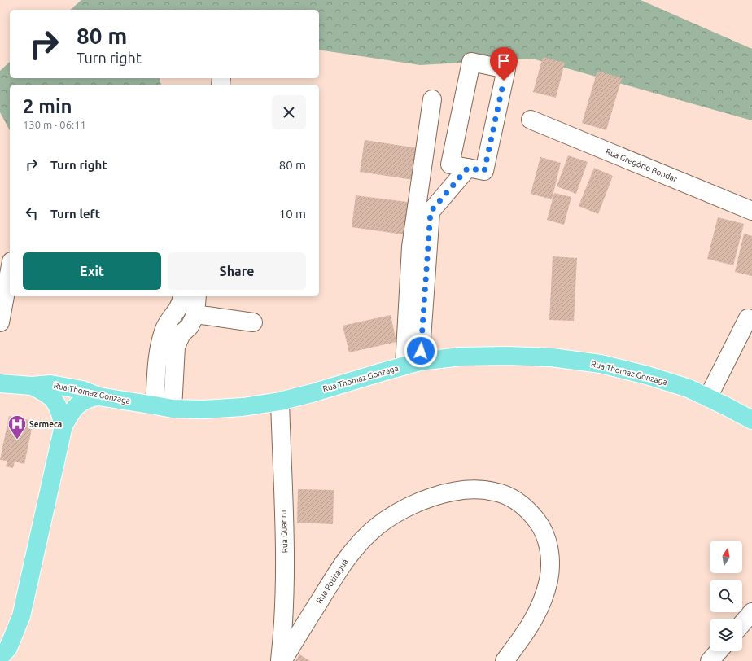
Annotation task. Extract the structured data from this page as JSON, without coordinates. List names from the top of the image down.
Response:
{
  "streets": {
    "main road": ["Rua Thomaz Gonzaga"],
    "street": ["Rua Gregório Bondar", "Rua Guariru", "Rua Potiraguá"]
  },
  "crossings": [
    ["Rua Thomaz Gonzaga", "Rua Guariru"]
  ],
  "places": {
    "hospital": ["Sermeca"]
  },
  "north": "top",
  "page": {
    "turn": ["80 m", "Turn right"],
    "heading": ["2 min", "130 m · 06:11"],
    "list": [
      {
        "name": "Turn right",
        "value": "80 m"
      },
      {
        "name": "Turn left",
        "value": "10 m"
      }
    ],
    "buttons": ["Exit", "Share"]
  }
}
